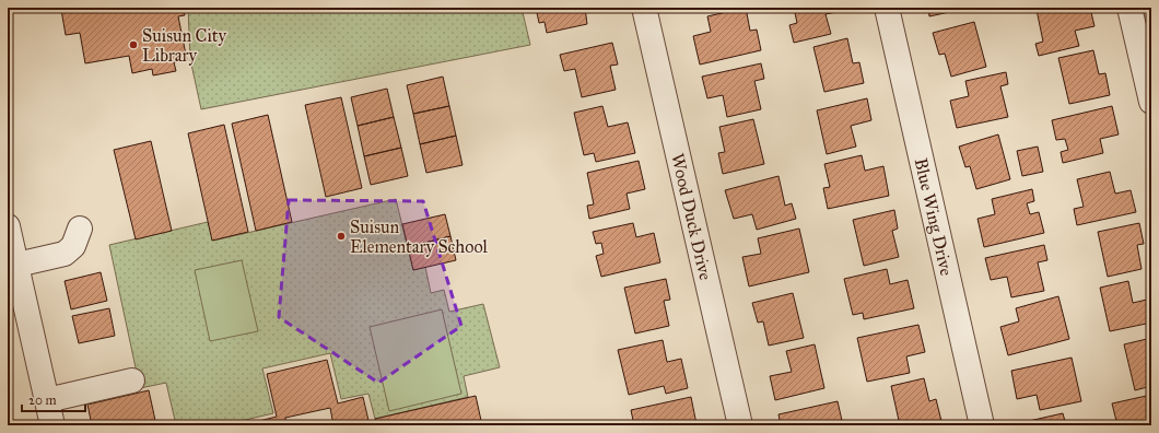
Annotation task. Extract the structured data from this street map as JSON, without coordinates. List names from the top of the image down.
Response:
{
  "streets": {
    "street": ["Wood Duck Drive", "Blue Wing Drive"]
  },
  "places": ["Suisun City Library", "Suisun Elementary School"],
  "scale_bar": "20 m"
}
